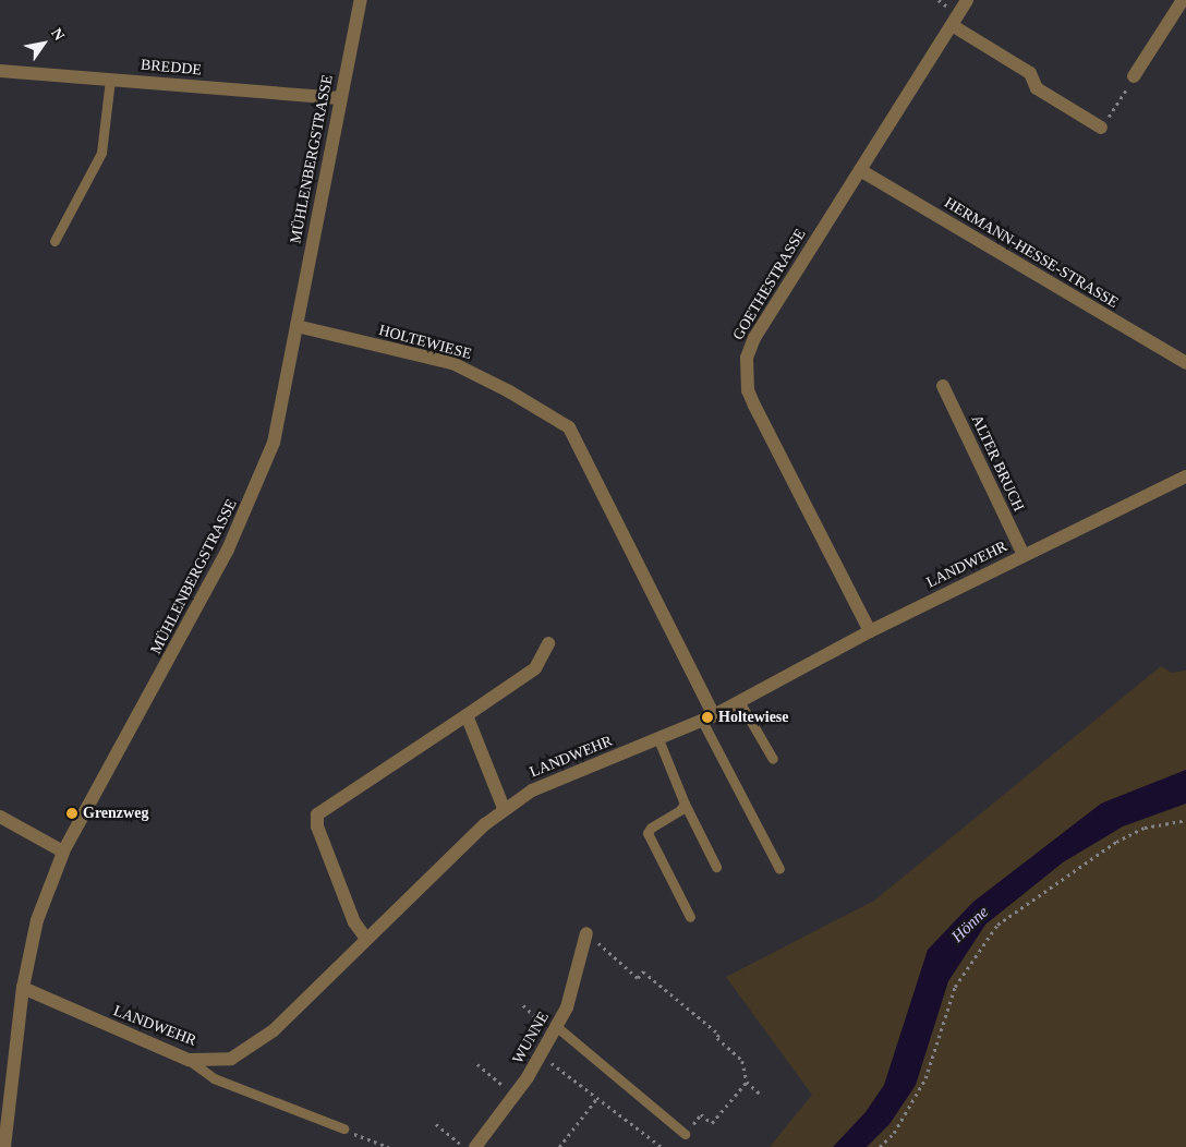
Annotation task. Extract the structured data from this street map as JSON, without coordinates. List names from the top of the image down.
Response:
{
  "streets": {
    "street": [
      "BREDDE",
      "MÜHLENBERGSTRASSE",
      "HERMANN-HESSE-STRASSE",
      "GOETHESTRASSE",
      "HOLTEWIESE",
      "ALTER BRUCH",
      "LANDWEHR",
      "WUNNE"
    ]
  },
  "crossings": [
    ["BREDDE", "MÜHLENBERGSTRASSE"],
    ["MÜHLENBERGSTRASSE", "HOLTEWIESE"],
    ["MÜHLENBERGSTRASSE", "LANDWEHR"],
    ["HERMANN-HESSE-STRASSE", "GOETHESTRASSE"],
    ["GOETHESTRASSE", "LANDWEHR"],
    ["HOLTEWIESE", "LANDWEHR"],
    ["ALTER BRUCH", "LANDWEHR"]
  ],
  "water": ["Hönne"],
  "places": ["Holtewiese", "Grenzweg"],
  "north": "top right"
}
